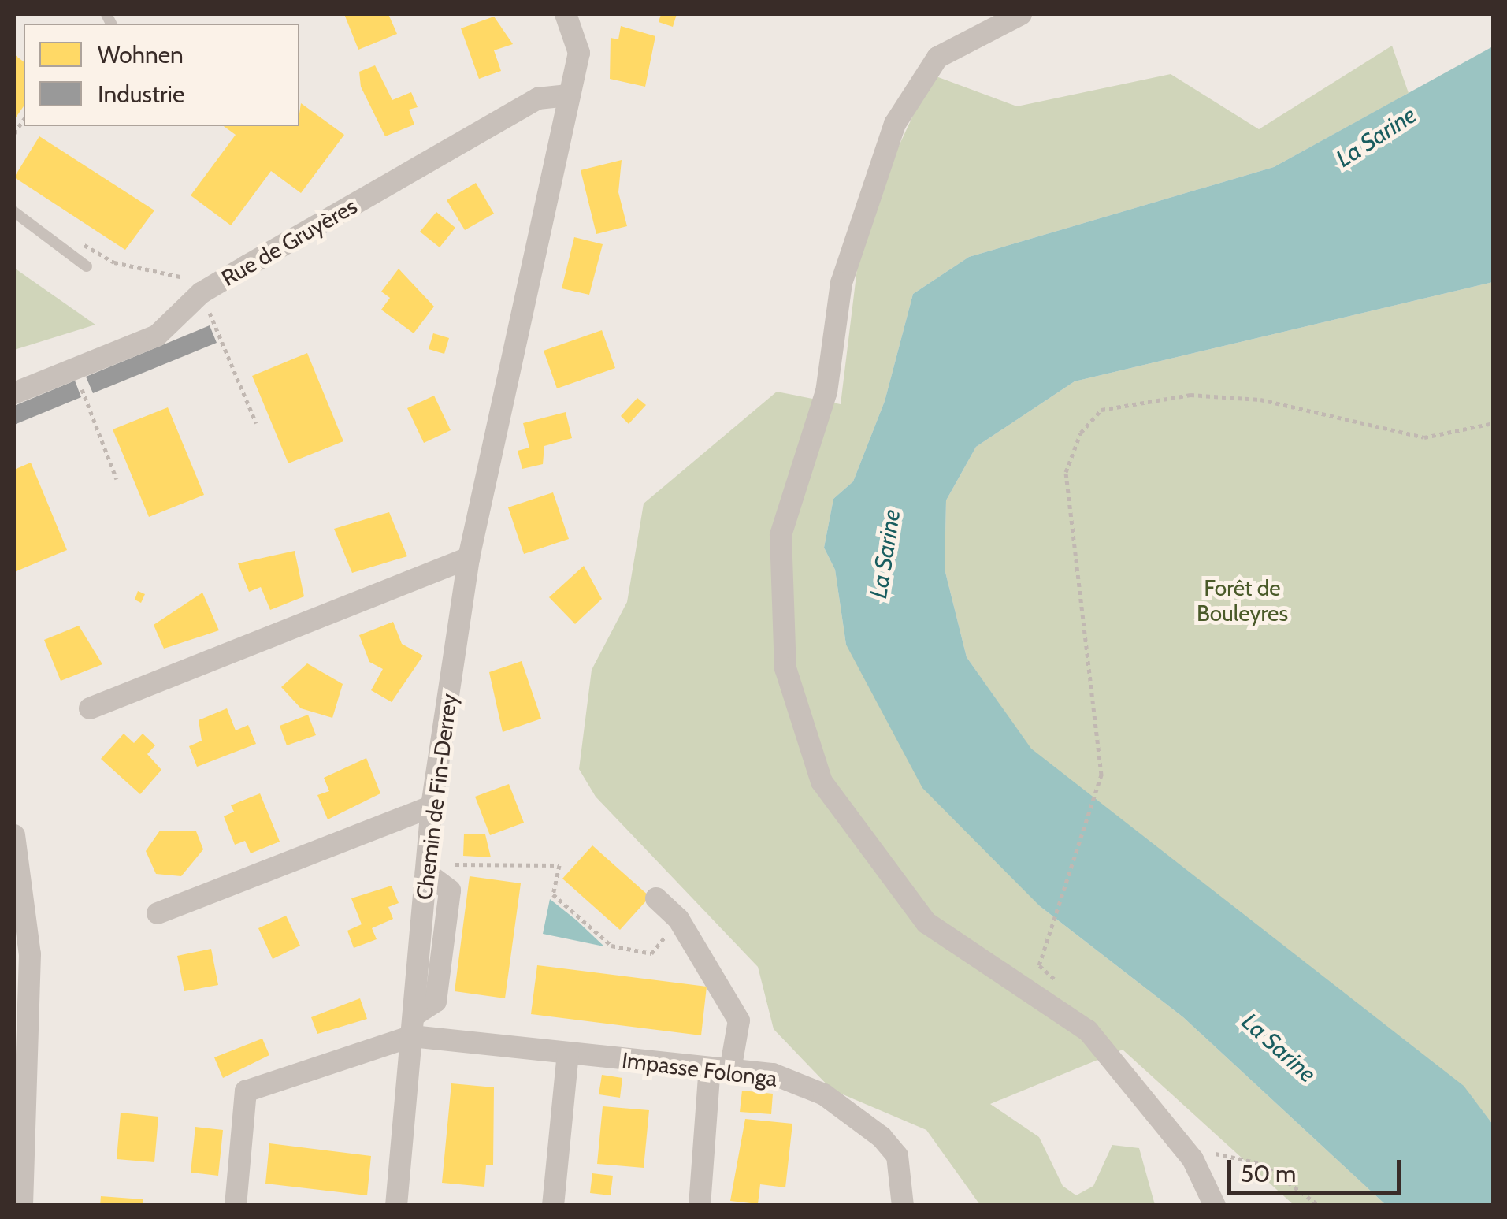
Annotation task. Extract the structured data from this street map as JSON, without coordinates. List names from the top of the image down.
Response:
{
  "streets": {
    "street": ["Rue de Gruyères", "Chemin de Fin-Derrey", "Impasse Folonga"]
  },
  "crossings": [
    ["Rue de Gruyères", "Chemin de Fin-Derrey"],
    ["Chemin de Fin-Derrey", "Impasse Folonga"]
  ],
  "water": ["La Sarine"],
  "parks": ["Forêt de Bouleyres"],
  "legend": ["Wohnen", "Industrie"],
  "scale_bar": "50 m"
}
